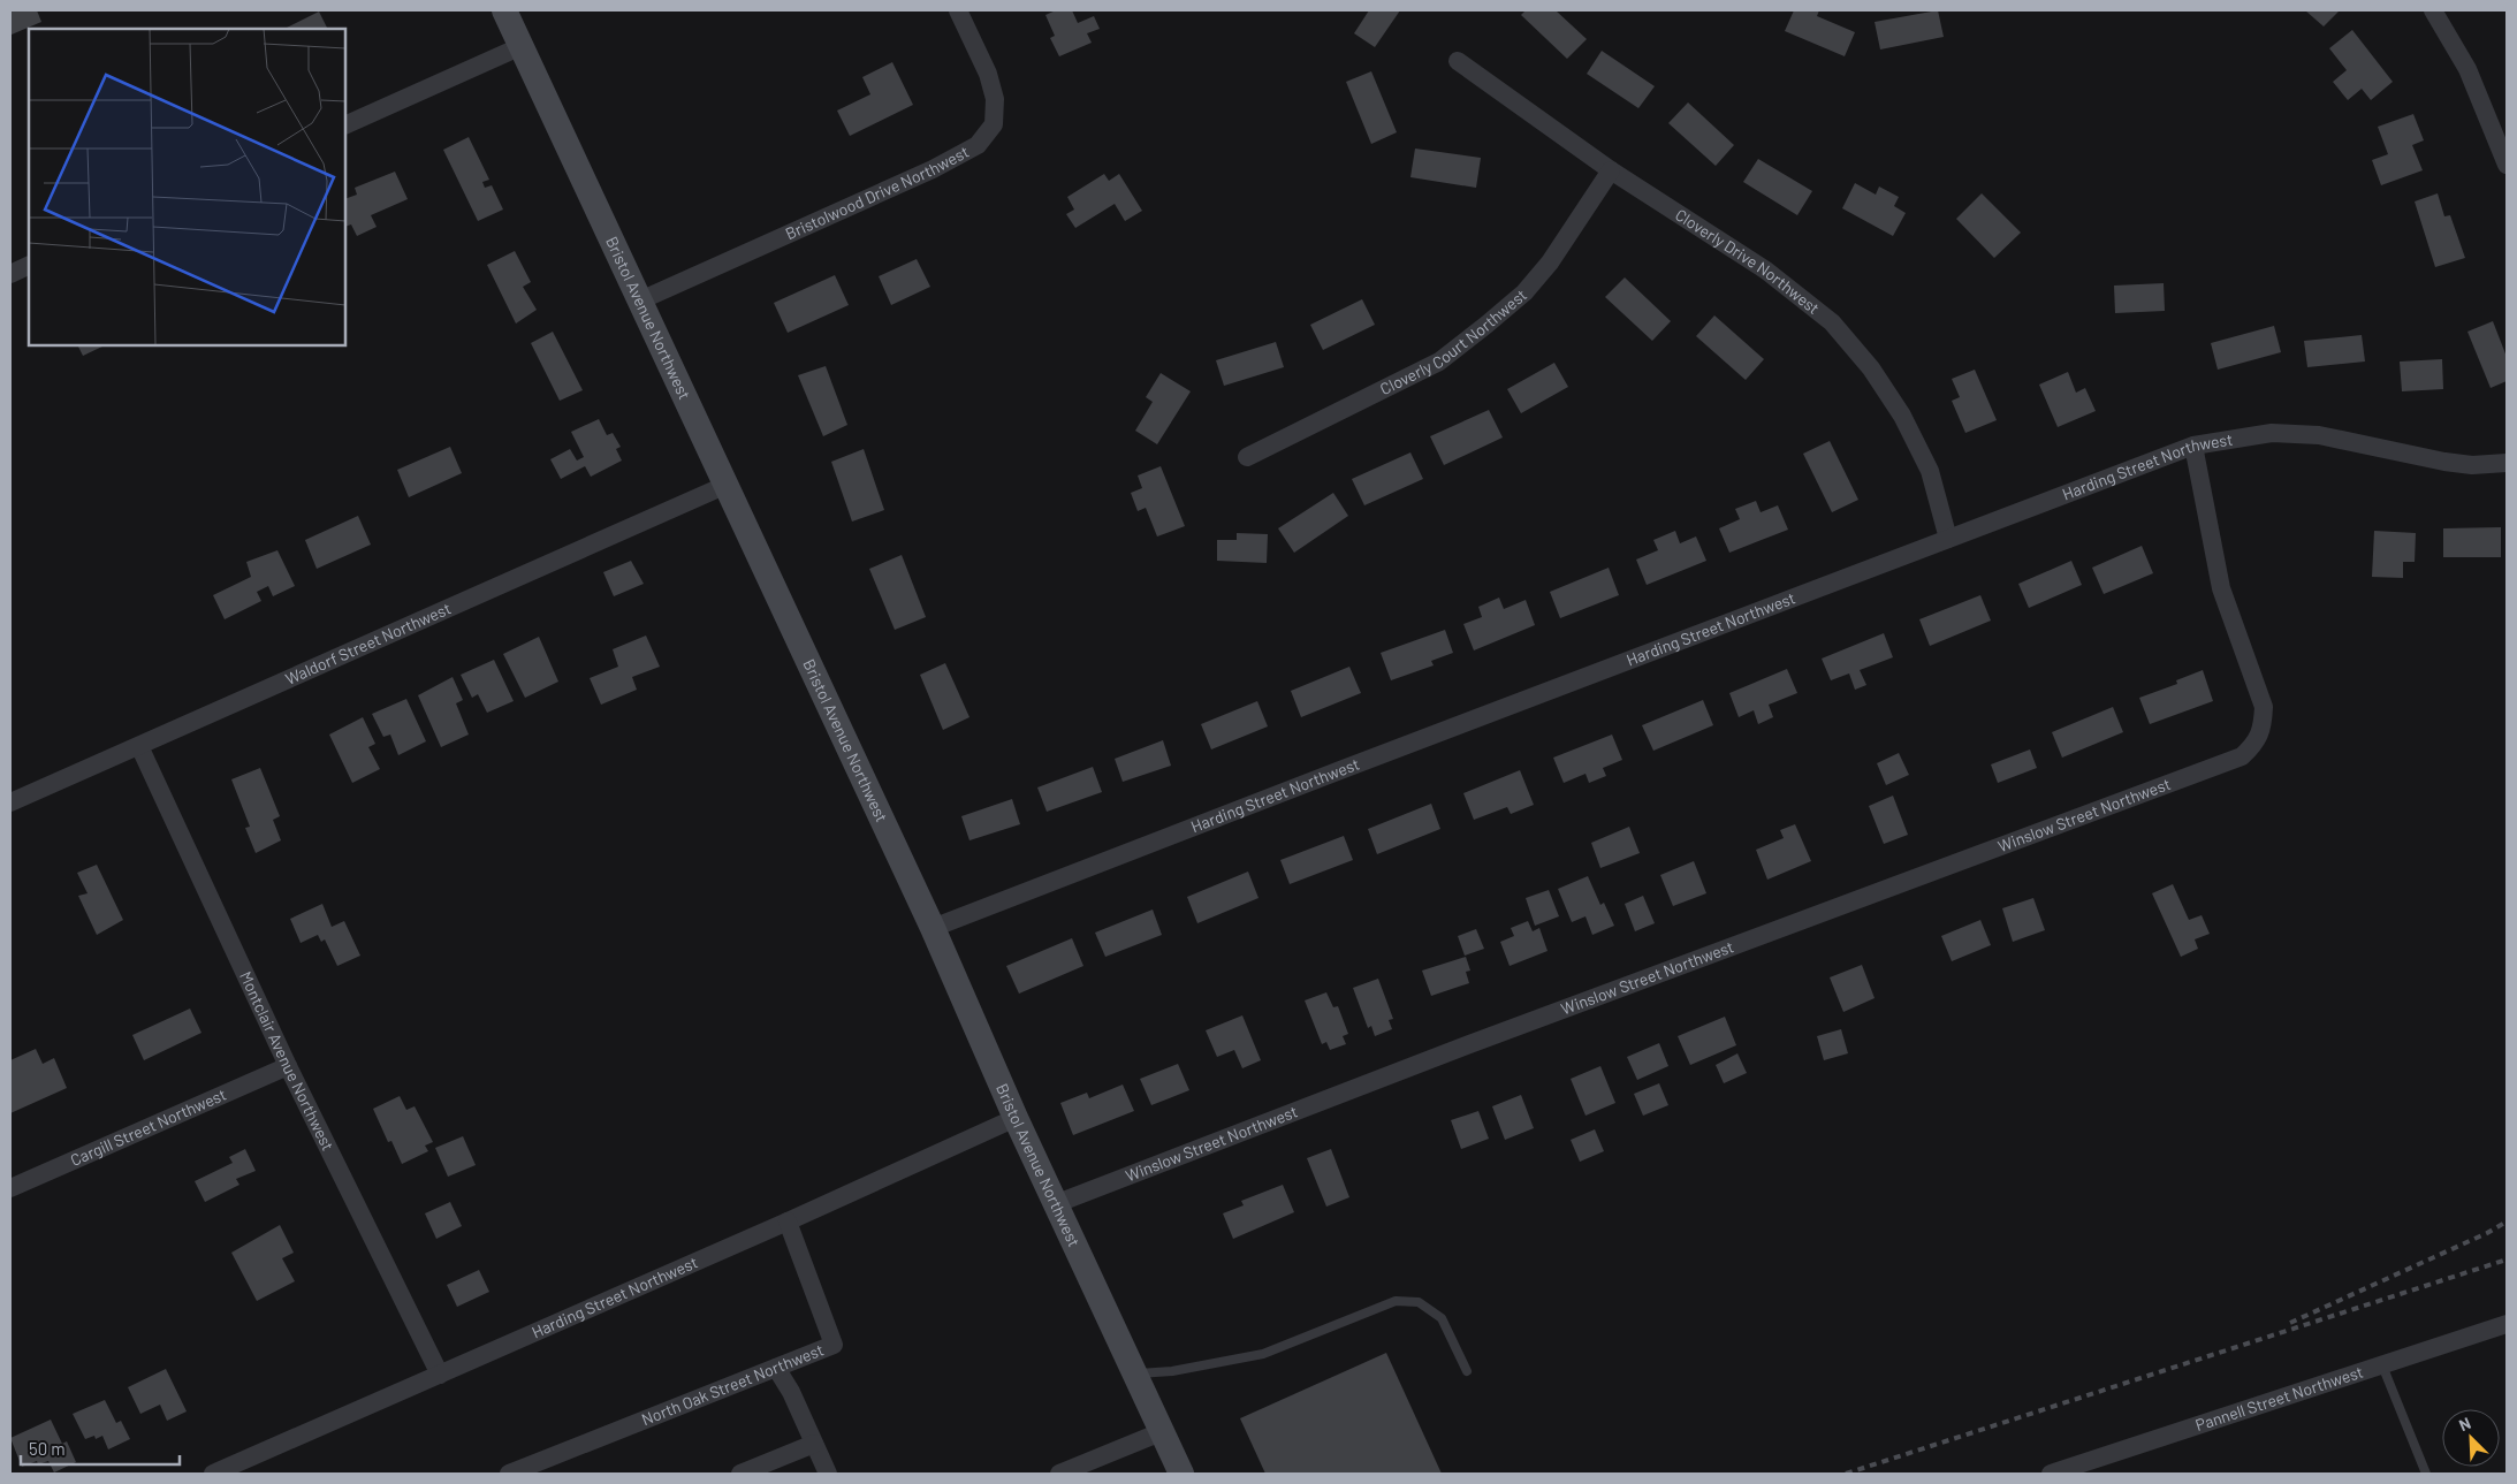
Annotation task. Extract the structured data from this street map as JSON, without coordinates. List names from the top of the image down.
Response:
{
  "streets": {
    "street": [
      "Bristolwood Drive Northwest",
      "Cloverly Drive Northwest",
      "Bristol Avenue Northwest",
      "Cloverly Court Northwest",
      "Harding Street Northwest",
      "Waldorf Street Northwest",
      "Winslow Street Northwest",
      "Montclair Avenue Northwest",
      "Cargill Street Northwest",
      "North Oak Street Northwest",
      "Pannell Street Northwest"
    ]
  },
  "crossings": [
    ["Bristolwood Drive Northwest", "Bristol Avenue Northwest"],
    ["Cloverly Drive Northwest", "Cloverly Court Northwest"],
    ["Cloverly Drive Northwest", "Harding Street Northwest"],
    ["Bristol Avenue Northwest", "Harding Street Northwest"],
    ["Bristol Avenue Northwest", "Waldorf Street Northwest"],
    ["Bristol Avenue Northwest", "Winslow Street Northwest"],
    ["Harding Street Northwest", "Winslow Street Northwest"],
    ["Harding Street Northwest", "Montclair Avenue Northwest"],
    ["Harding Street Northwest", "North Oak Street Northwest"],
    ["Waldorf Street Northwest", "Montclair Avenue Northwest"],
    ["Montclair Avenue Northwest", "Cargill Street Northwest"]
  ],
  "scale_bar": "50 m",
  "north": "top left"
}
